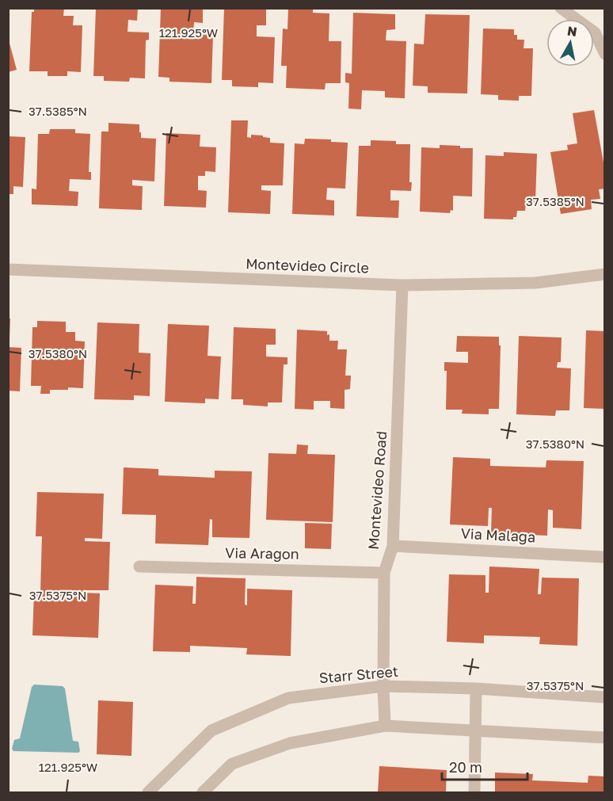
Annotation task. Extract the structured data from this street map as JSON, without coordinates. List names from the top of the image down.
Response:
{
  "streets": {
    "street": [
      "Montevideo Circle",
      "Montevideo Road",
      "Via Malaga",
      "Via Aragon",
      "Starr Street"
    ]
  },
  "crossings": [
    ["Montevideo Circle", "Montevideo Road"],
    ["Montevideo Road", "Via Malaga"],
    ["Montevideo Road", "Via Aragon"],
    ["Montevideo Road", "Starr Street"]
  ],
  "scale_bar": "20 m",
  "north": "top",
  "coordinates": [
    "121.925°W",
    "37.5385°N",
    "37.5380°N",
    "37.5375°N"
  ]
}
